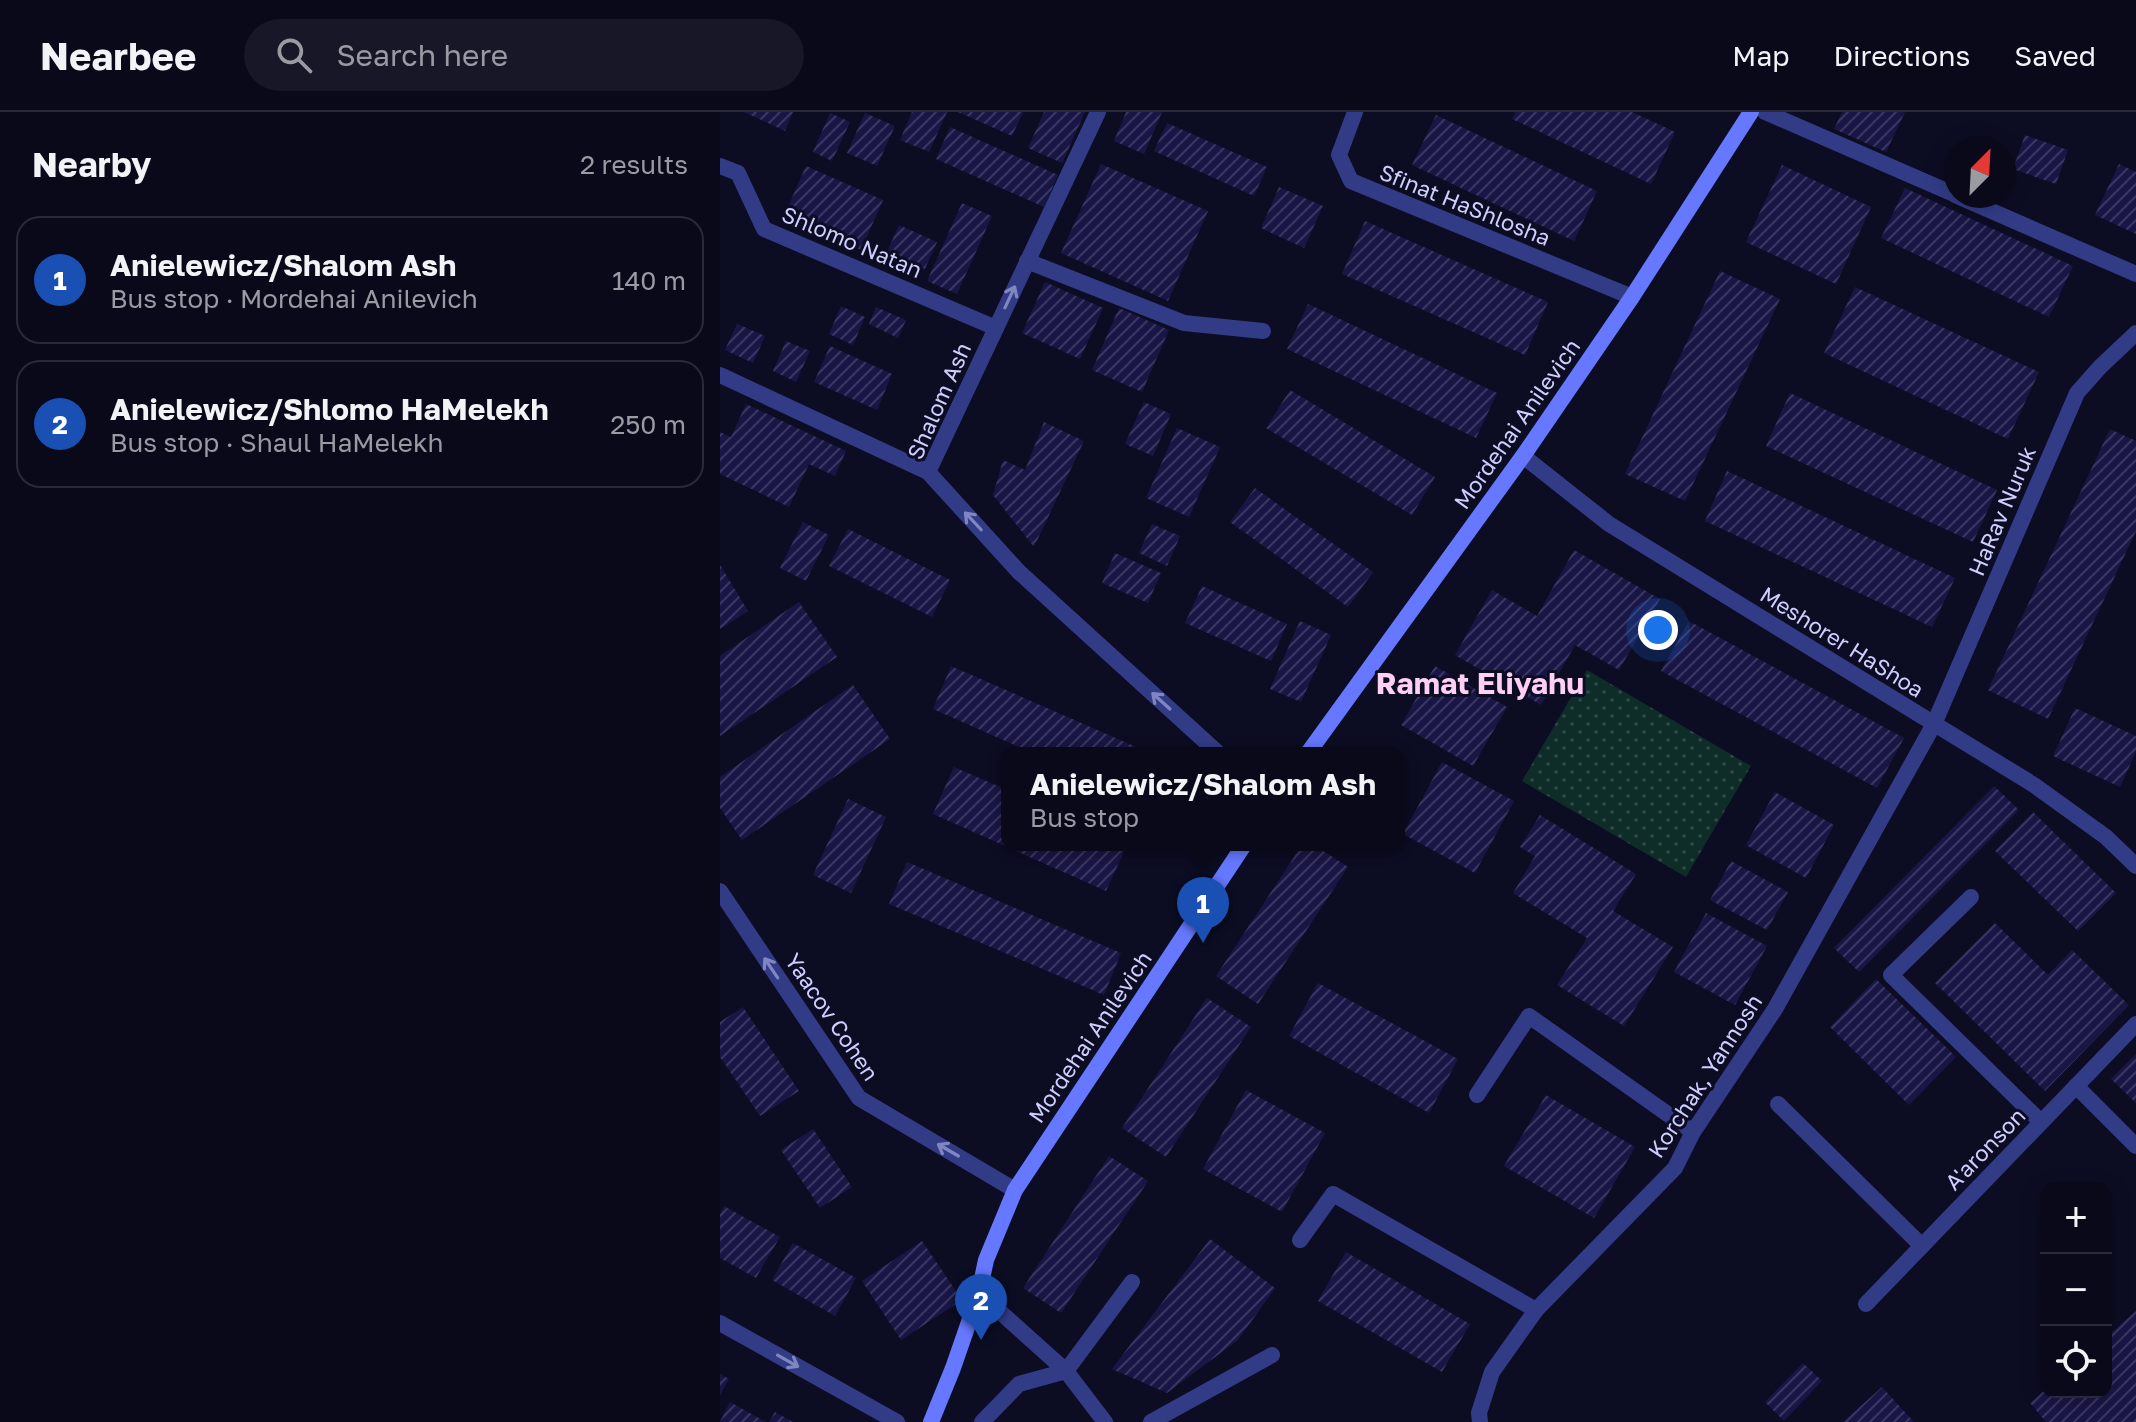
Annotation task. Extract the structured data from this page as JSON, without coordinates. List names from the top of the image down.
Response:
{
  "streets": {
    "street": [
      "Sfinat HaShlosha",
      "Shlomo Natan",
      "Shalom Ash",
      "Mordehai Anilevich",
      "HaRav Nuruk",
      "Meshorer HaShoa",
      "Yaacov Cohen",
      "Korchak, Yannosh",
      "A'aronson"
    ]
  },
  "crossings": [
    ["Sfinat HaShlosha", "Mordehai Anilevich"],
    ["Shlomo Natan", "Shalom Ash"],
    ["Mordehai Anilevich", "Meshorer HaShoa"],
    ["Mordehai Anilevich", "Yaacov Cohen"],
    ["HaRav Nuruk", "Meshorer HaShoa"],
    ["HaRav Nuruk", "Korchak, Yannosh"],
    ["Meshorer HaShoa", "Korchak, Yannosh"]
  ],
  "one_way": ["Shalom Ash", "Yaacov Cohen"],
  "districts": ["Ramat Eliyahu"],
  "north": "top right",
  "page": {
    "header": "Nearbee",
    "search": "Search here",
    "nav": ["Map", "Directions", "Saved"],
    "heading": ["Nearby", "2 results"],
    "list": [
      {
        "mark": "1",
        "name": "Anielewicz/Shalom Ash",
        "note": "Bus stop · Mordehai Anilevich",
        "value": "140 m"
      },
      {
        "mark": "2",
        "name": "Anielewicz/Shlomo HaMelekh",
        "note": "Bus stop · Shaul HaMelekh",
        "value": "250 m"
      }
    ],
    "popup": ["Anielewicz/Shalom Ash", "Bus stop"],
    "pins": ["1", "2"],
    "map_buttons": ["+", "−"]
  }
}
